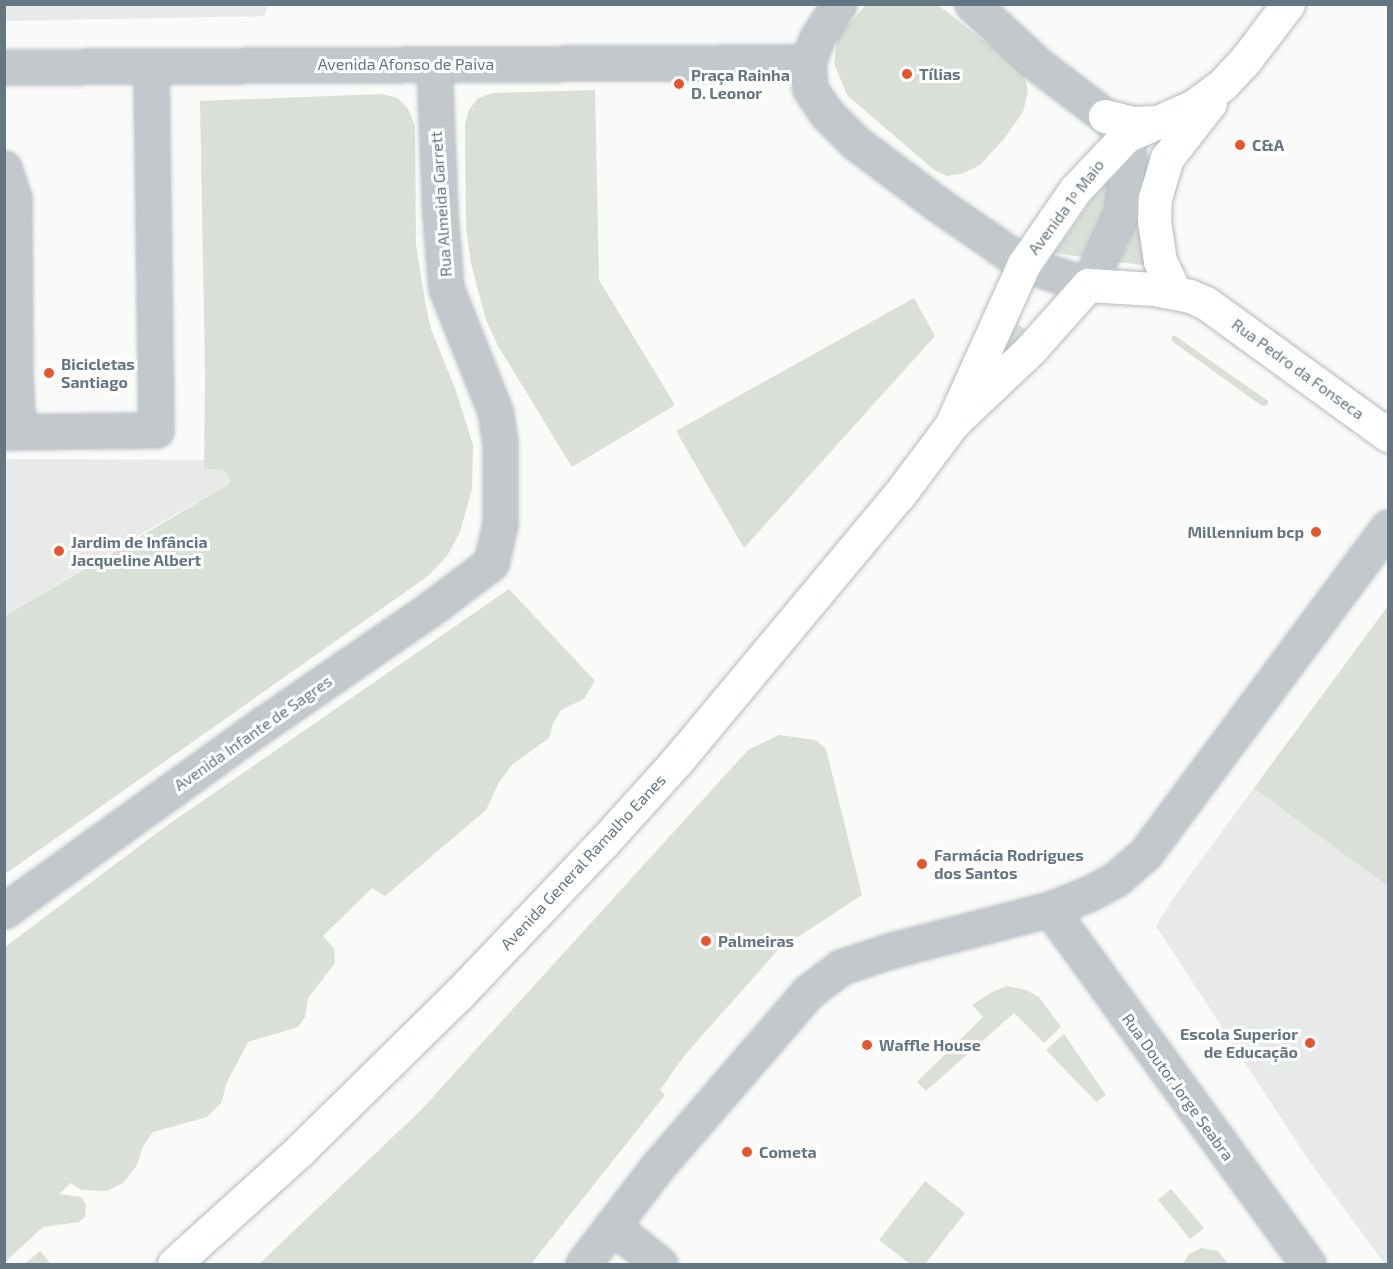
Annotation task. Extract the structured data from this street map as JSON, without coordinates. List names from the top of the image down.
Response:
{
  "streets": {
    "main road": ["Avenida 1º Maio", "Rua Pedro da Fonseca", "Avenida General Ramalho Eanes"],
    "street": [
      "Avenida Afonso de Paiva",
      "Rua Almeida Garrett",
      "Avenida Infante de Sagres",
      "Rua Doutor Jorge Seabra"
    ]
  },
  "crossings": [
    ["Avenida Afonso de Paiva", "Rua Almeida Garrett"],
    ["Rua Almeida Garrett", "Avenida Infante de Sagres"],
    ["Avenida 1º Maio", "Rua Pedro da Fonseca"],
    ["Avenida 1º Maio", "Avenida General Ramalho Eanes"],
    ["Rua Pedro da Fonseca", "Avenida General Ramalho Eanes"]
  ],
  "places": [
    "Tílias",
    "Praça Rainha D. Leonor",
    "C&A",
    "Bicicletas Santiago",
    "Millennium bcp",
    "Jardim de Infância Jacqueline Albert",
    "Farmácia Rodrigues dos Santos",
    "Palmeiras",
    "Escola Superior de Educação",
    "Waffle House",
    "Cometa"
  ]
}
